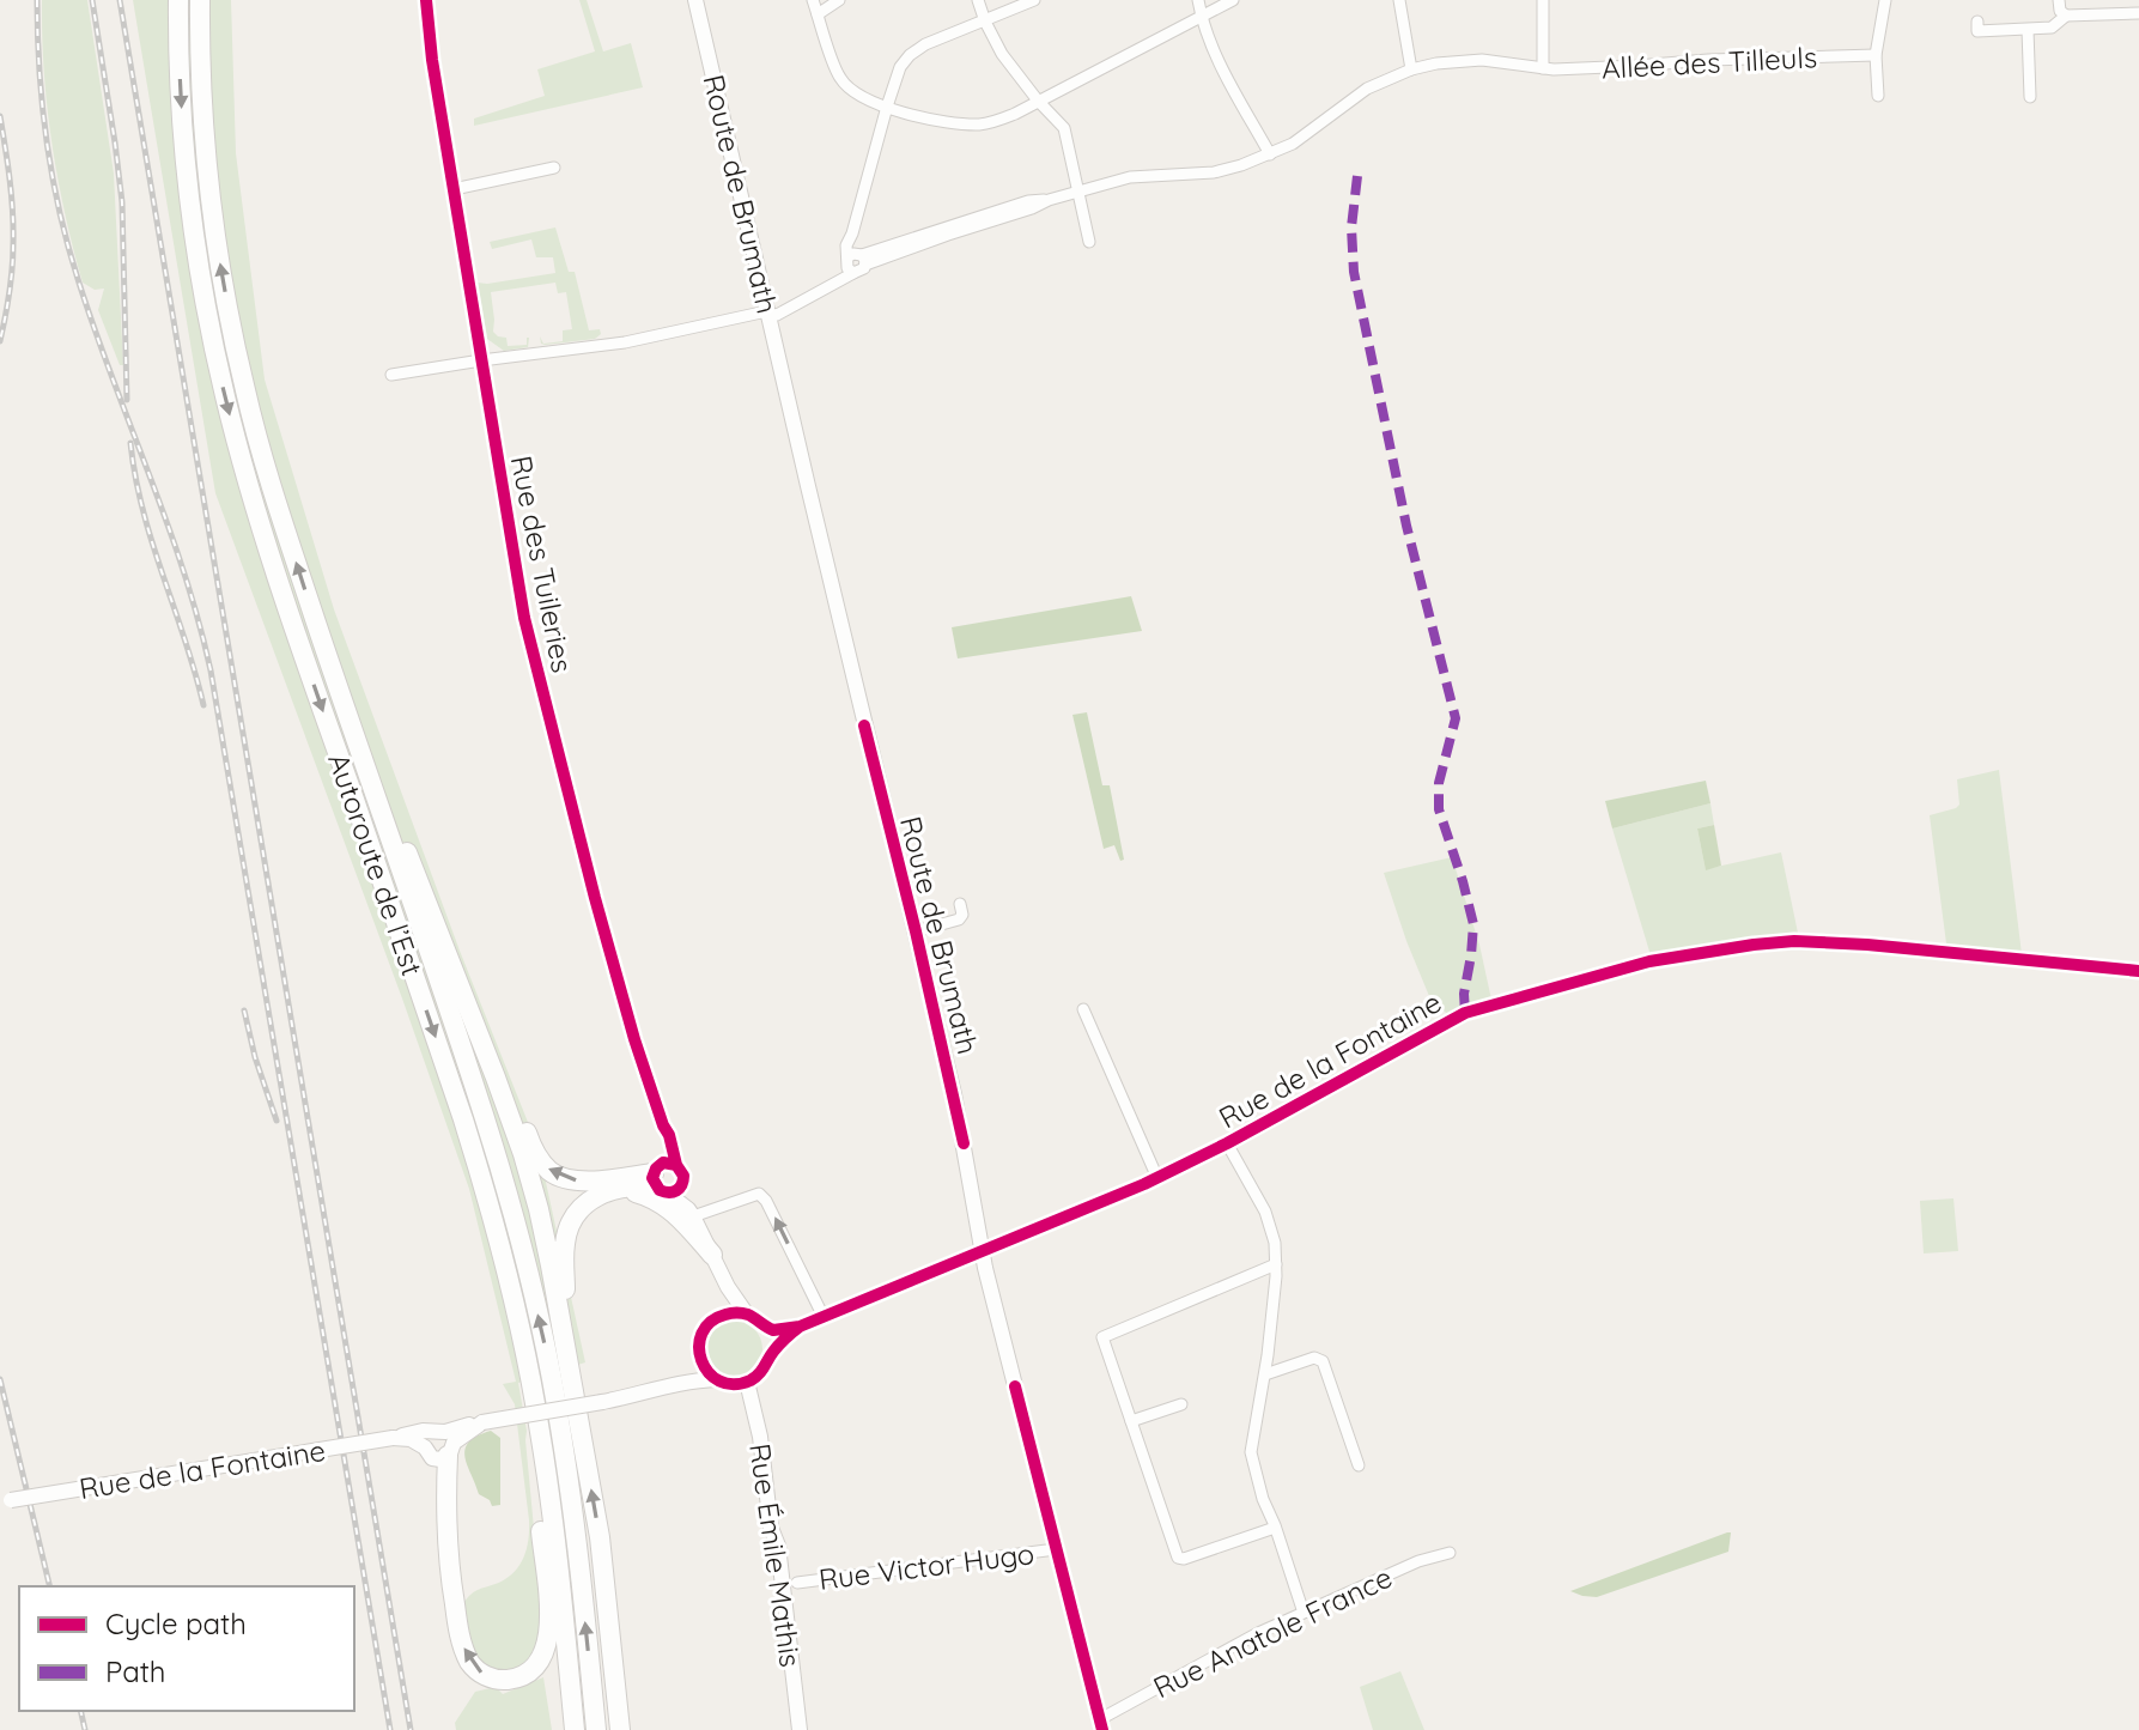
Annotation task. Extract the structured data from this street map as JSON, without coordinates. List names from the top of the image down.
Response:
{
  "streets": {
    "highway": ["Autoroute de l’Est"],
    "street": [
      "Allée des Tilleuls",
      "Route de Brumath",
      "Rue des Tuileries",
      "Rue de la Fontaine",
      "Rue Émile Mathis",
      "Rue Victor Hugo",
      "Rue Anatole France"
    ]
  },
  "crossings": [
    ["Allée des Tilleuls", "Route de Brumath"],
    ["Allée des Tilleuls", "Rue des Tuileries"],
    ["Route de Brumath", "Rue de la Fontaine"],
    ["Route de Brumath", "Rue Victor Hugo"],
    ["Route de Brumath", "Rue Anatole France"],
    ["Rue des Tuileries", "Rue de la Fontaine"],
    ["Rue des Tuileries", "Rue Émile Mathis"],
    ["Rue de la Fontaine", "Rue Émile Mathis"]
  ],
  "legend": ["Cycle path", "Path"]
}
